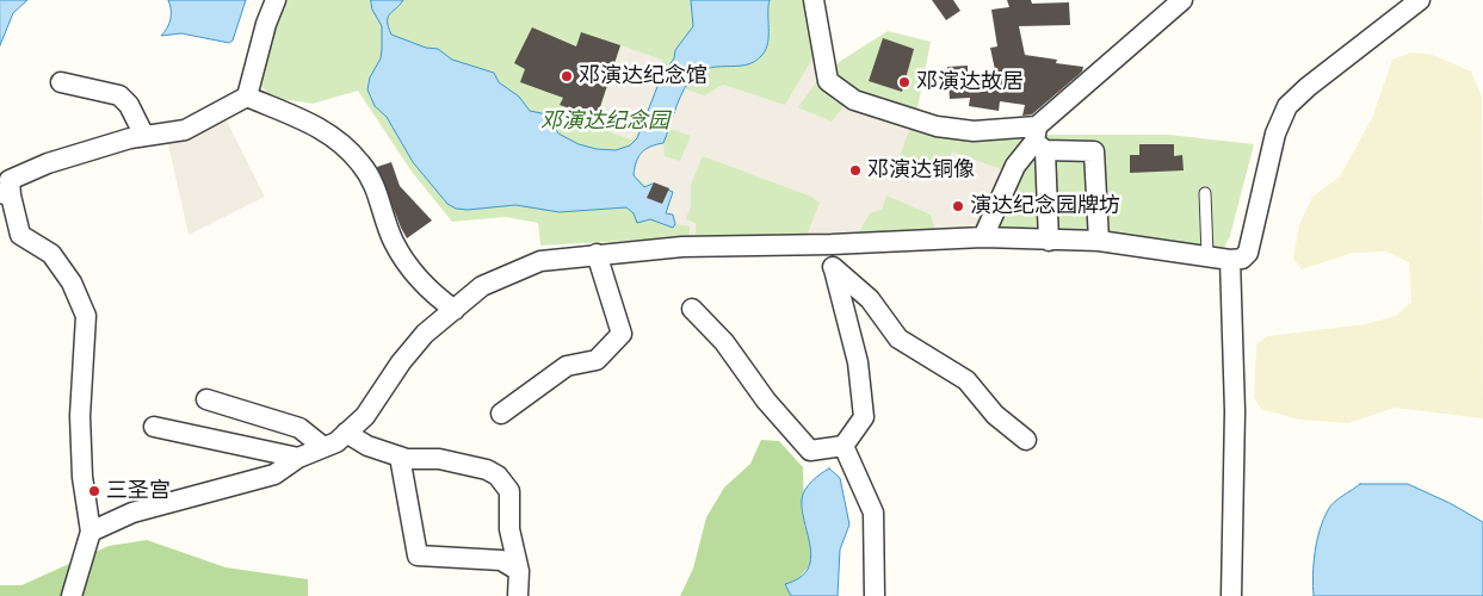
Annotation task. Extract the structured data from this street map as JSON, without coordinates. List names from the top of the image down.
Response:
{
  "parks": ["邓演达纪念园"],
  "places": [
    "邓演达纪念馆",
    "邓演达故居",
    "邓演达铜像",
    "演达纪念园牌坊",
    "三圣宫"
  ]
}
